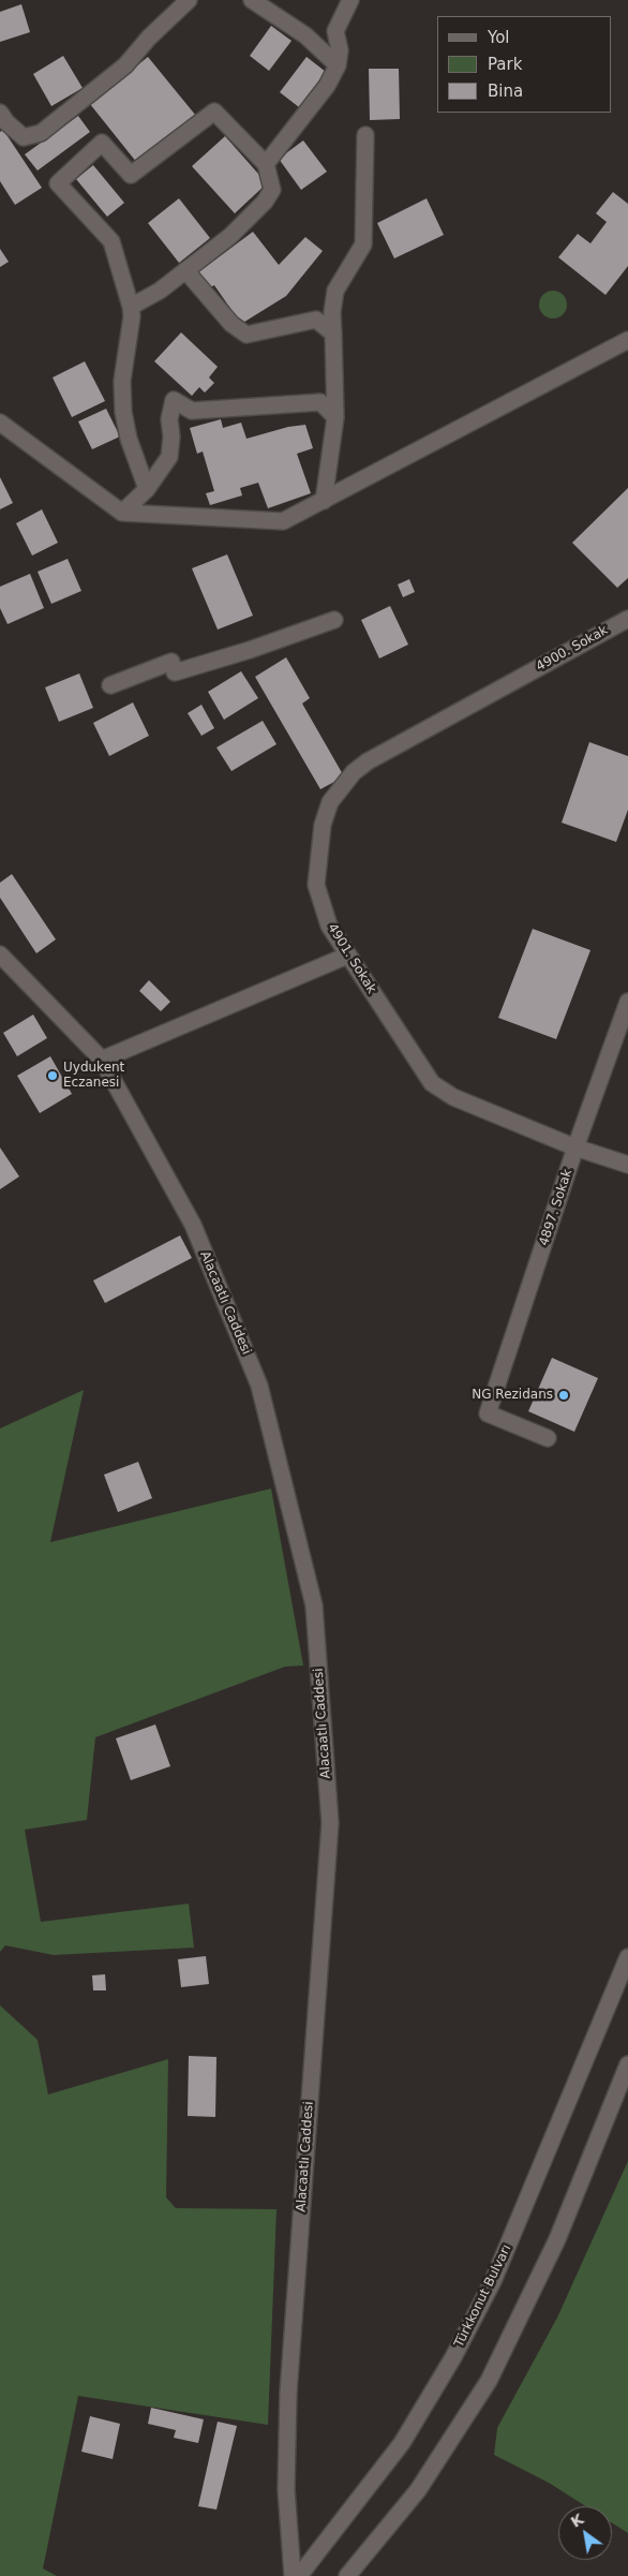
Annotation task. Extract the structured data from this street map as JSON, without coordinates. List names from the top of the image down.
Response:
{
  "streets": {
    "street": [
      "4900. Sokak",
      "4901. Sokak",
      "4897. Sokak",
      "Alacaatlı Caddesi",
      "Türkkonut Bulvarı"
    ]
  },
  "crossings": [
    ["4900. Sokak", "4901. Sokak"],
    ["4901. Sokak", "4897. Sokak"]
  ],
  "places": ["Uydukent Eczanesi", "NG Rezidans"],
  "legend": ["Yol", "Park", "Bina"],
  "north": "top left"
}
